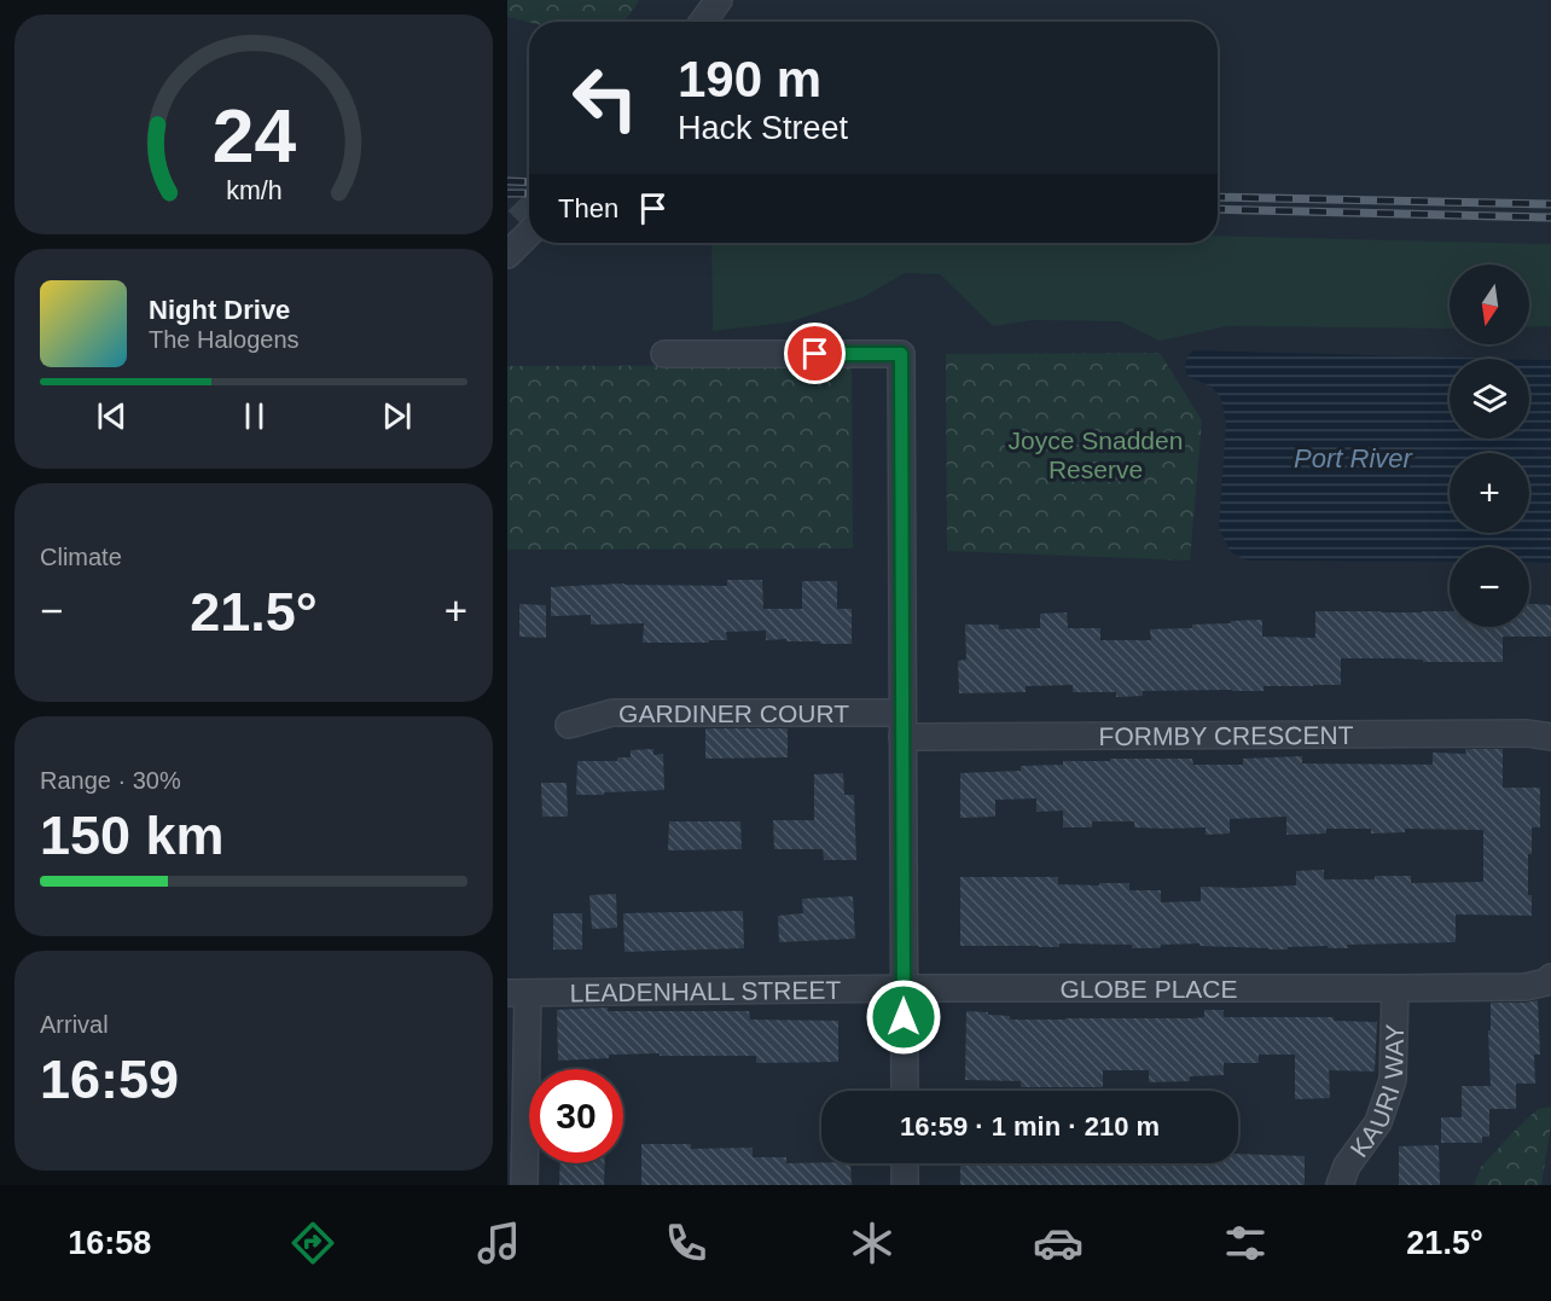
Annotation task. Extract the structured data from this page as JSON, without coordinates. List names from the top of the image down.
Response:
{
  "streets": {
    "street": [
      "GARDINER COURT",
      "FORMBY CRESCENT",
      "GLOBE PLACE",
      "LEADENHALL STREET",
      "KAURI WAY"
    ]
  },
  "crossings": [
    ["GARDINER COURT", "FORMBY CRESCENT"],
    ["GLOBE PLACE", "LEADENHALL STREET"],
    ["GLOBE PLACE", "KAURI WAY"]
  ],
  "water": ["Port River"],
  "parks": ["Joyce Snadden Reserve"],
  "north": "bottom",
  "page": {
    "turn": ["190 m", "Hack Street"],
    "then": "Then",
    "map_buttons": ["+", "−"],
    "song": ["Night Drive", "The Halogens"],
    "tile": [
      "Climate",
      ["Range · 30%", "150 km"],
      ["Arrival", "16:59"]
    ],
    "heat": ["−", "21.5°", "+"],
    "limit": "30",
    "trip": "16:59 · 1 min · 210 m",
    "tabs": ["16:58", "21.5°"],
    "gauge": ["24", "km/h"]
  }
}
